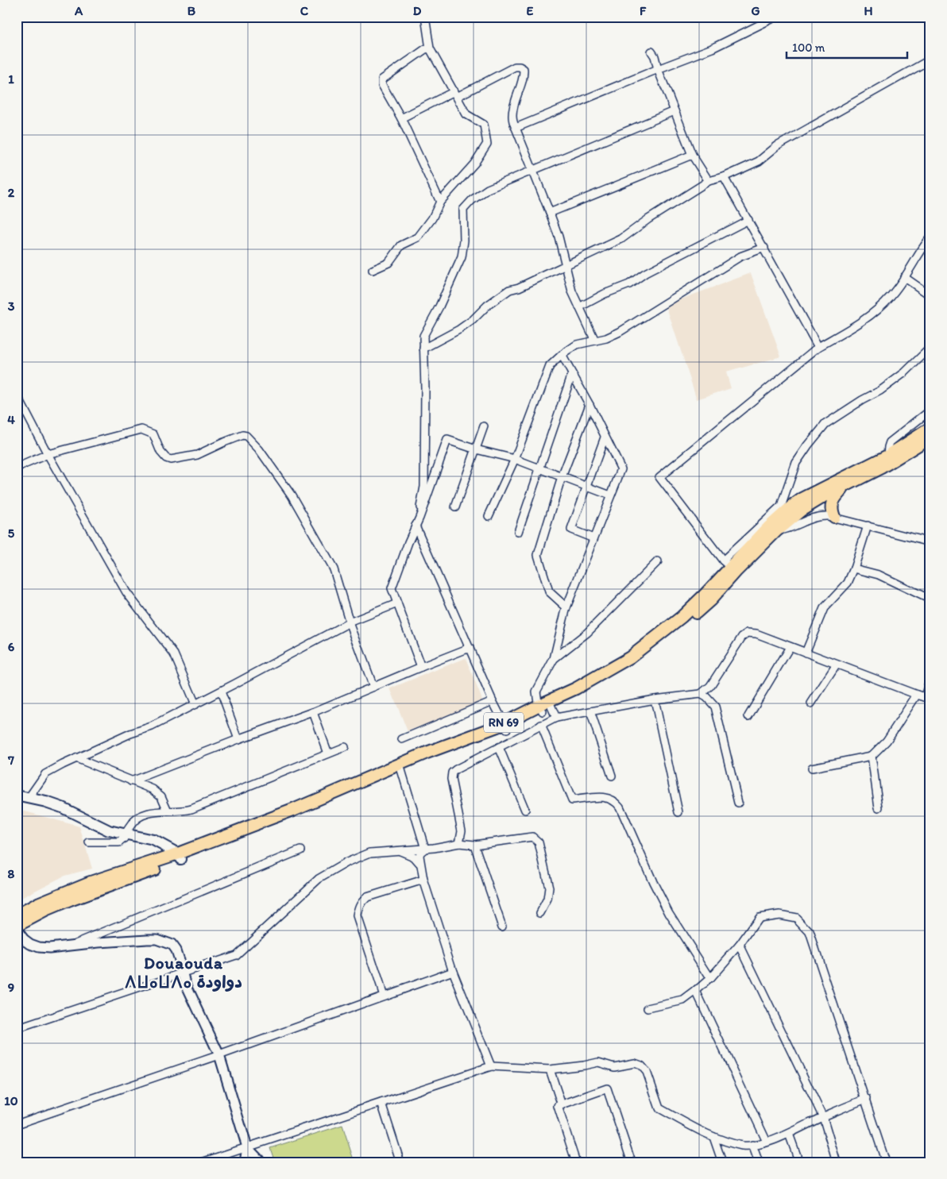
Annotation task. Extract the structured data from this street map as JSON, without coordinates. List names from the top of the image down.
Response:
{
  "streets": {
    "main road": ["RN 69"]
  },
  "districts": ["Douaouda ⴷⵡⴰⵡⴷⴰ دواودة"],
  "scale_bar": "100 m",
  "grid": {
    "columns": [
      "A",
      "B",
      "C",
      "D",
      "E",
      "F",
      "G",
      "H"
    ],
    "rows": [
      "1",
      "2",
      "3",
      "4",
      "5",
      "6",
      "7",
      "8",
      "9",
      "10"
    ]
  }
}
